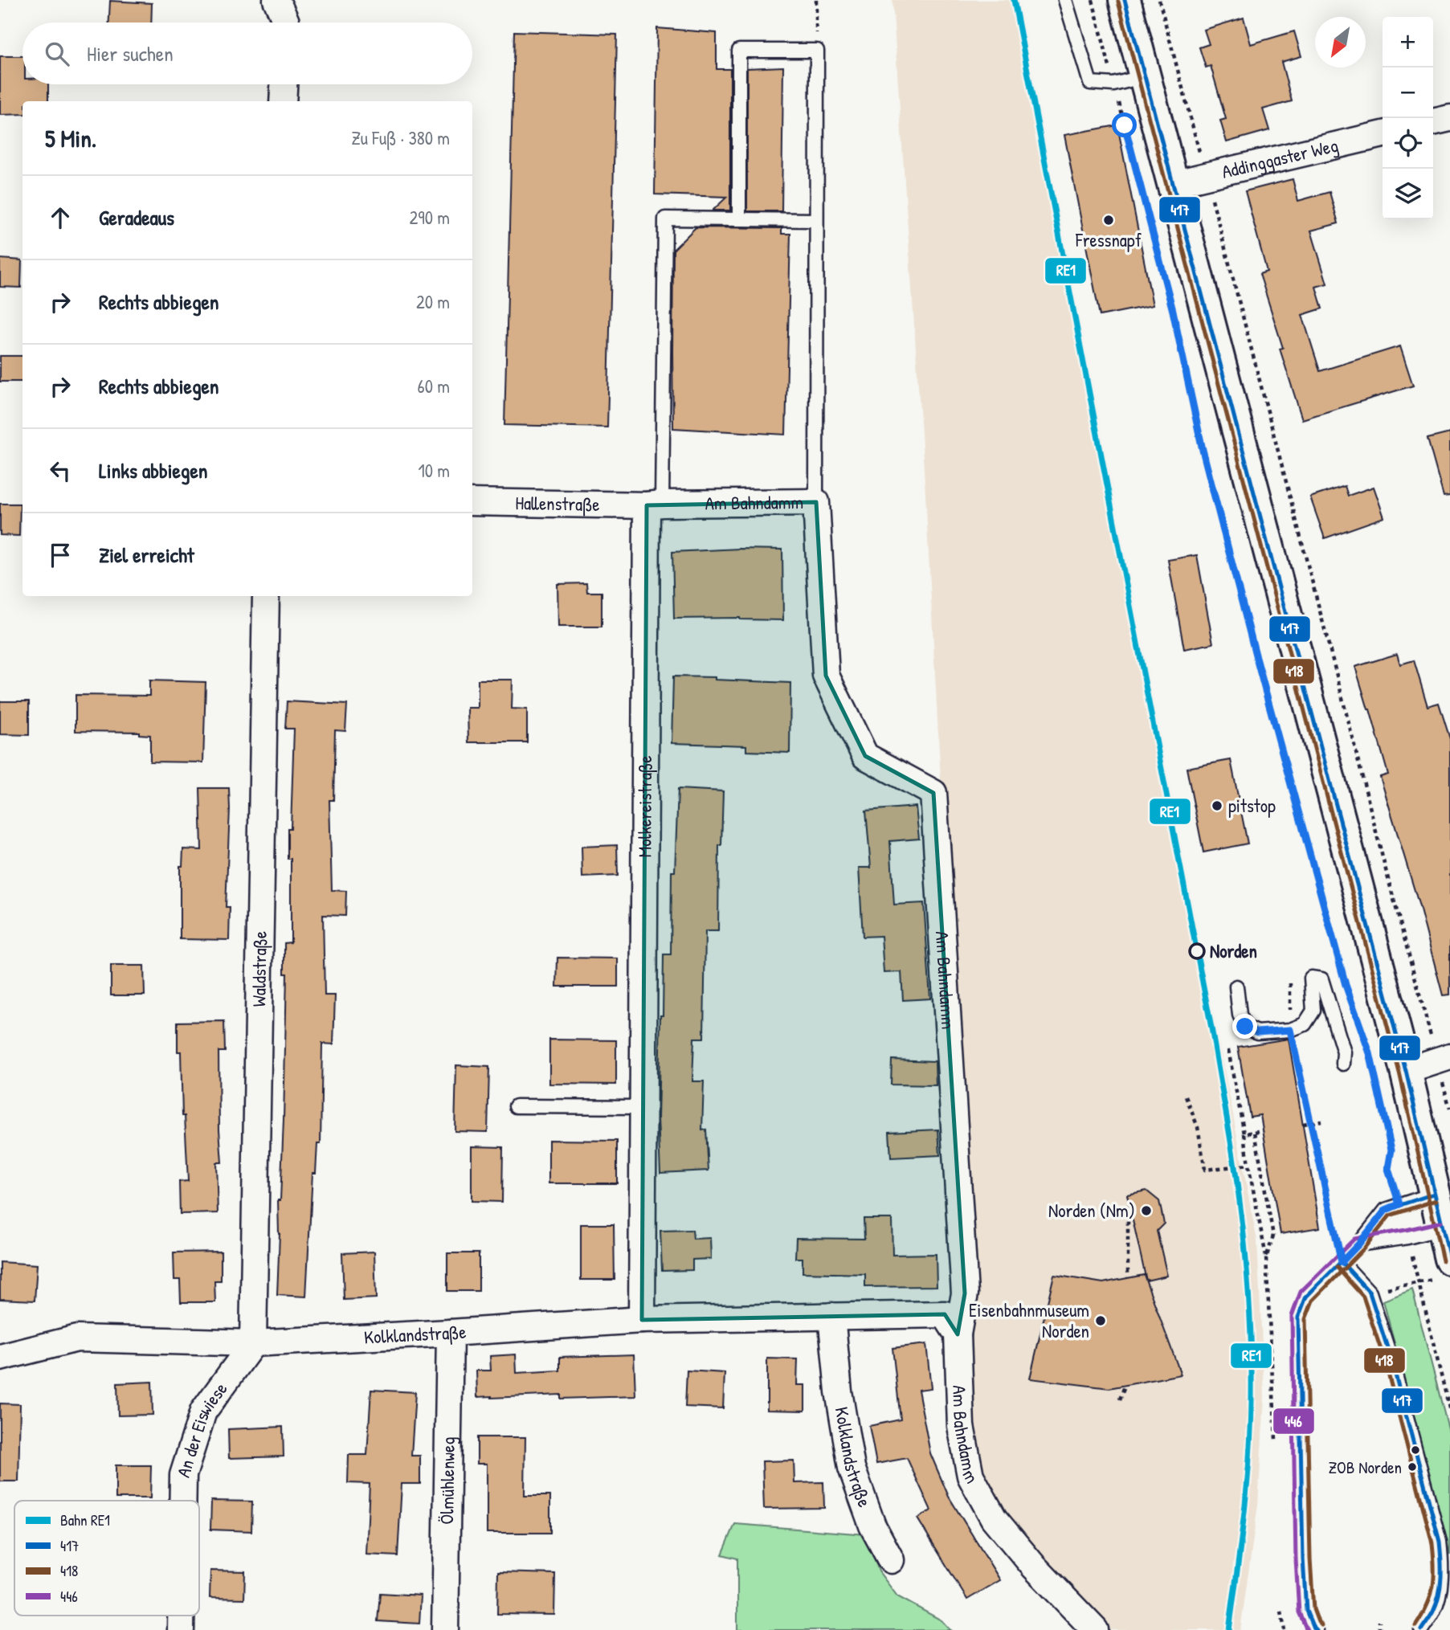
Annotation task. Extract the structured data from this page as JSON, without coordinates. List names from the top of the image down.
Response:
{
  "streets": {
    "street": [
      "Addinggaster Weg",
      "Am Bahndamm",
      "Hallenstraße",
      "Molkereistraße",
      "Waldstraße",
      "Kolklandstraße",
      "An der Eiswiese",
      "Ölmühlenweg"
    ]
  },
  "crossings": [
    ["Am Bahndamm", "Hallenstraße"],
    ["Am Bahndamm", "Molkereistraße"],
    ["Am Bahndamm", "Kolklandstraße"],
    ["Hallenstraße", "Molkereistraße"],
    ["Molkereistraße", "Kolklandstraße"],
    ["Waldstraße", "Kolklandstraße"],
    ["Waldstraße", "An der Eiswiese"],
    ["Kolklandstraße", "An der Eiswiese"],
    ["Kolklandstraße", "Ölmühlenweg"]
  ],
  "places": [
    "Fressnapf",
    "pitstop",
    "Norden",
    "Norden (Nm)",
    "Eisenbahnmuseum Norden",
    "ZOB Norden"
  ],
  "lines": [
    "rail line RE1",
    "transit line 417",
    "transit line 418",
    "transit line 446"
  ],
  "legend": [
    "Bahn RE1",
    "417",
    "418",
    "446"
  ],
  "north": "bottom left",
  "page": {
    "map_buttons": ["+", "−"],
    "search": "Hier suchen",
    "heading": ["5 Min.", "Zu Fuß · 380 m"],
    "list": [
      ["Geradeaus", "290 m"],
      ["Rechts abbiegen", "20 m"],
      ["Rechts abbiegen", "60 m"],
      ["Links abbiegen", "10 m"],
      "Ziel erreicht"
    ]
  }
}
